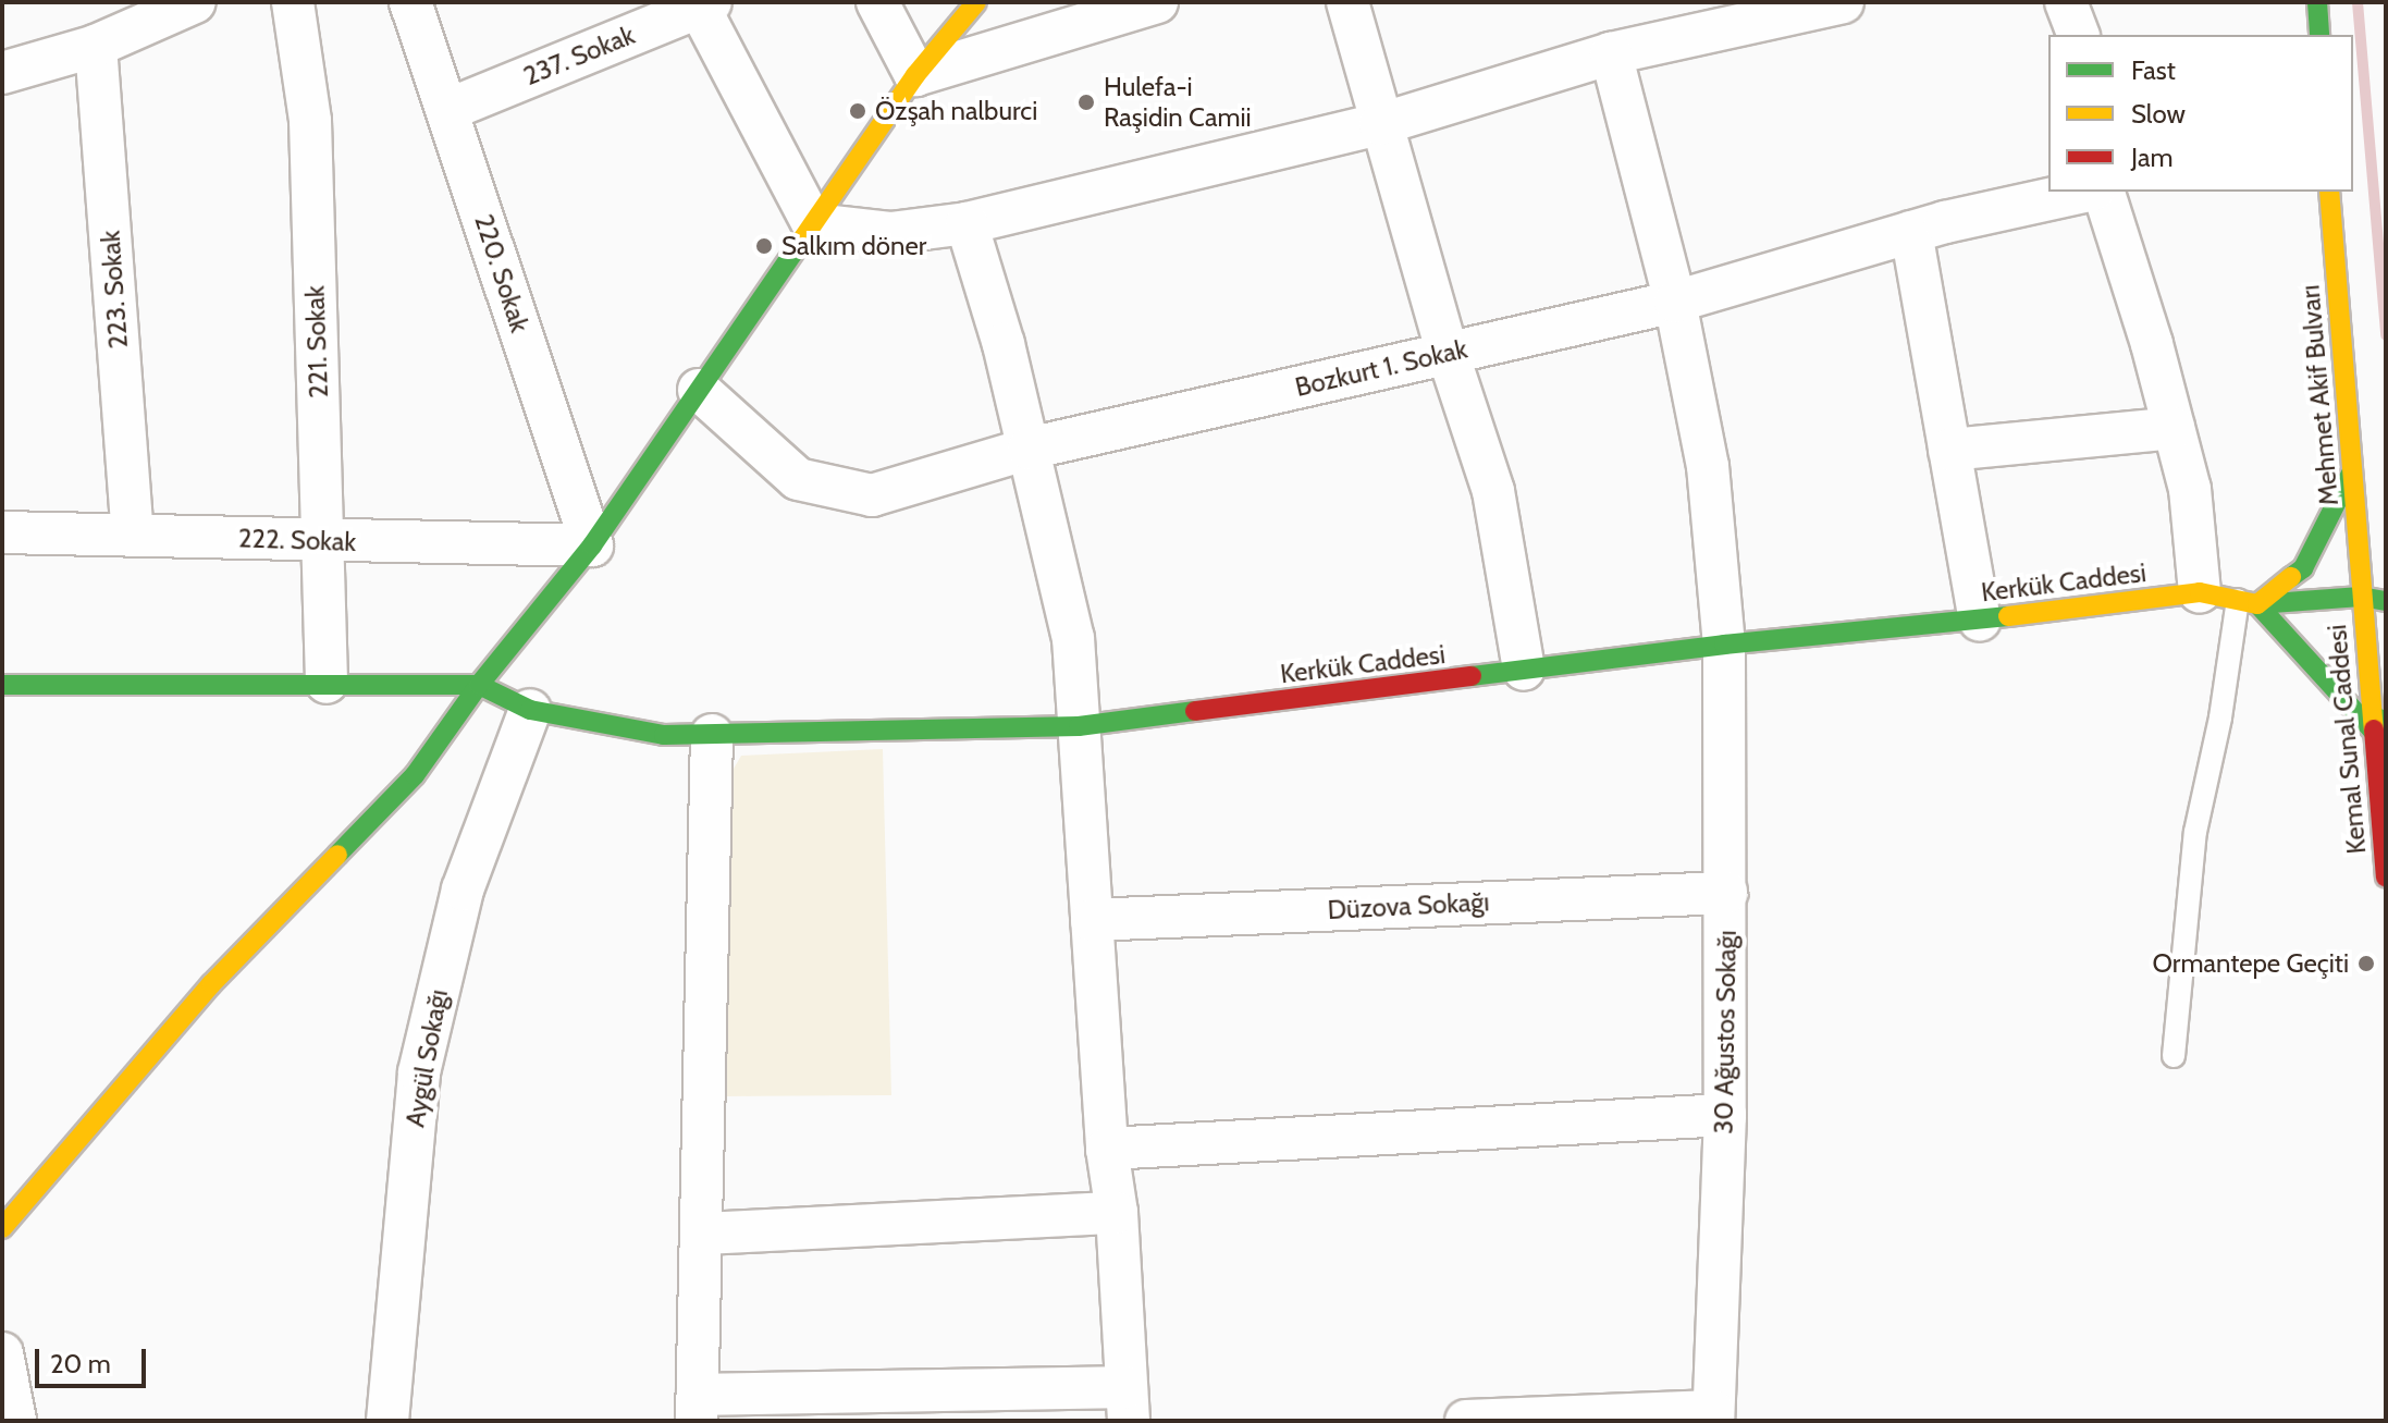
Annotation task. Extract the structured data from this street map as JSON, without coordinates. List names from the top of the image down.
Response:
{
  "streets": {
    "street": [
      "237. Sokak",
      "220. Sokak",
      "223. Sokak",
      "221. Sokak",
      "Bozkurt 1. Sokak",
      "Mehmet Akif Bulvarı",
      "222. Sokak",
      "Kerkük Caddesi",
      "Kemal Sunal Caddesi",
      "Düzova Sokağı",
      "30 Ağustos Sokağı",
      "Aygül Sokağı"
    ]
  },
  "crossings": [
    ["237. Sokak", "220. Sokak"],
    ["220. Sokak", "222. Sokak"],
    ["223. Sokak", "222. Sokak"],
    ["221. Sokak", "222. Sokak"],
    ["Bozkurt 1. Sokak", "30 Ağustos Sokağı"],
    ["Mehmet Akif Bulvarı", "Kerkük Caddesi"],
    ["Mehmet Akif Bulvarı", "Kemal Sunal Caddesi"],
    ["Kerkük Caddesi", "Kemal Sunal Caddesi"],
    ["Kerkük Caddesi", "30 Ağustos Sokağı"],
    ["Kerkük Caddesi", "Aygül Sokağı"],
    ["Düzova Sokağı", "30 Ağustos Sokağı"]
  ],
  "places": [
    "Hulefa-i Raşidin Camii",
    "Özşah nalburci",
    "Salkım döner",
    "Ormantepe Geçiti"
  ],
  "legend": ["Fast", "Slow", "Jam"],
  "scale_bar": "20 m"
}
